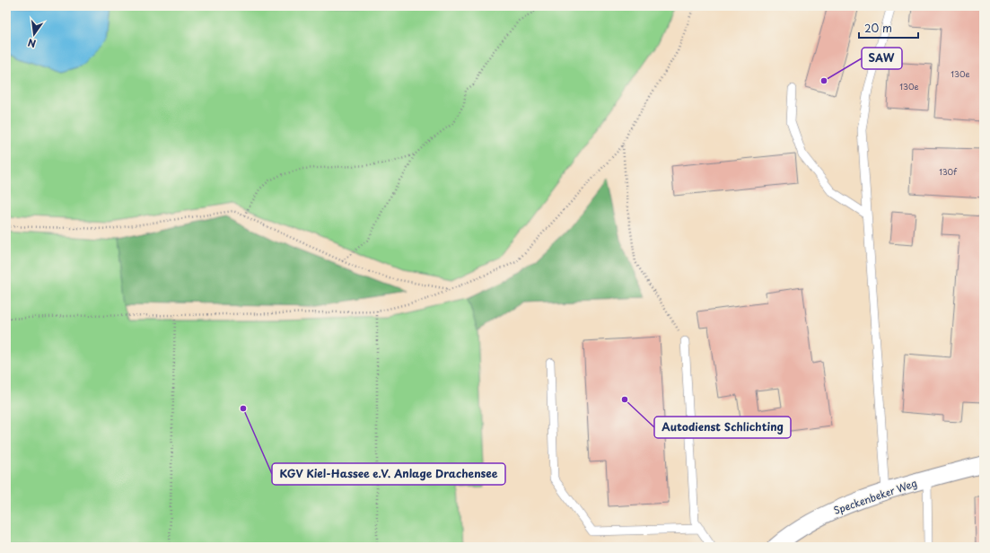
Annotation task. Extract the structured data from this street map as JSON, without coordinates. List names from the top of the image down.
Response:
{
  "streets": {
    "street": ["Speckenbeker Weg"]
  },
  "places": ["SAW", "Autodienst Schlichting", "KGV Kiel-Hassee e.V. Anlage Drachensee"],
  "house_numbers": ["130e", "130e", "130f"],
  "scale_bar": "20 m",
  "north": "bottom"
}
